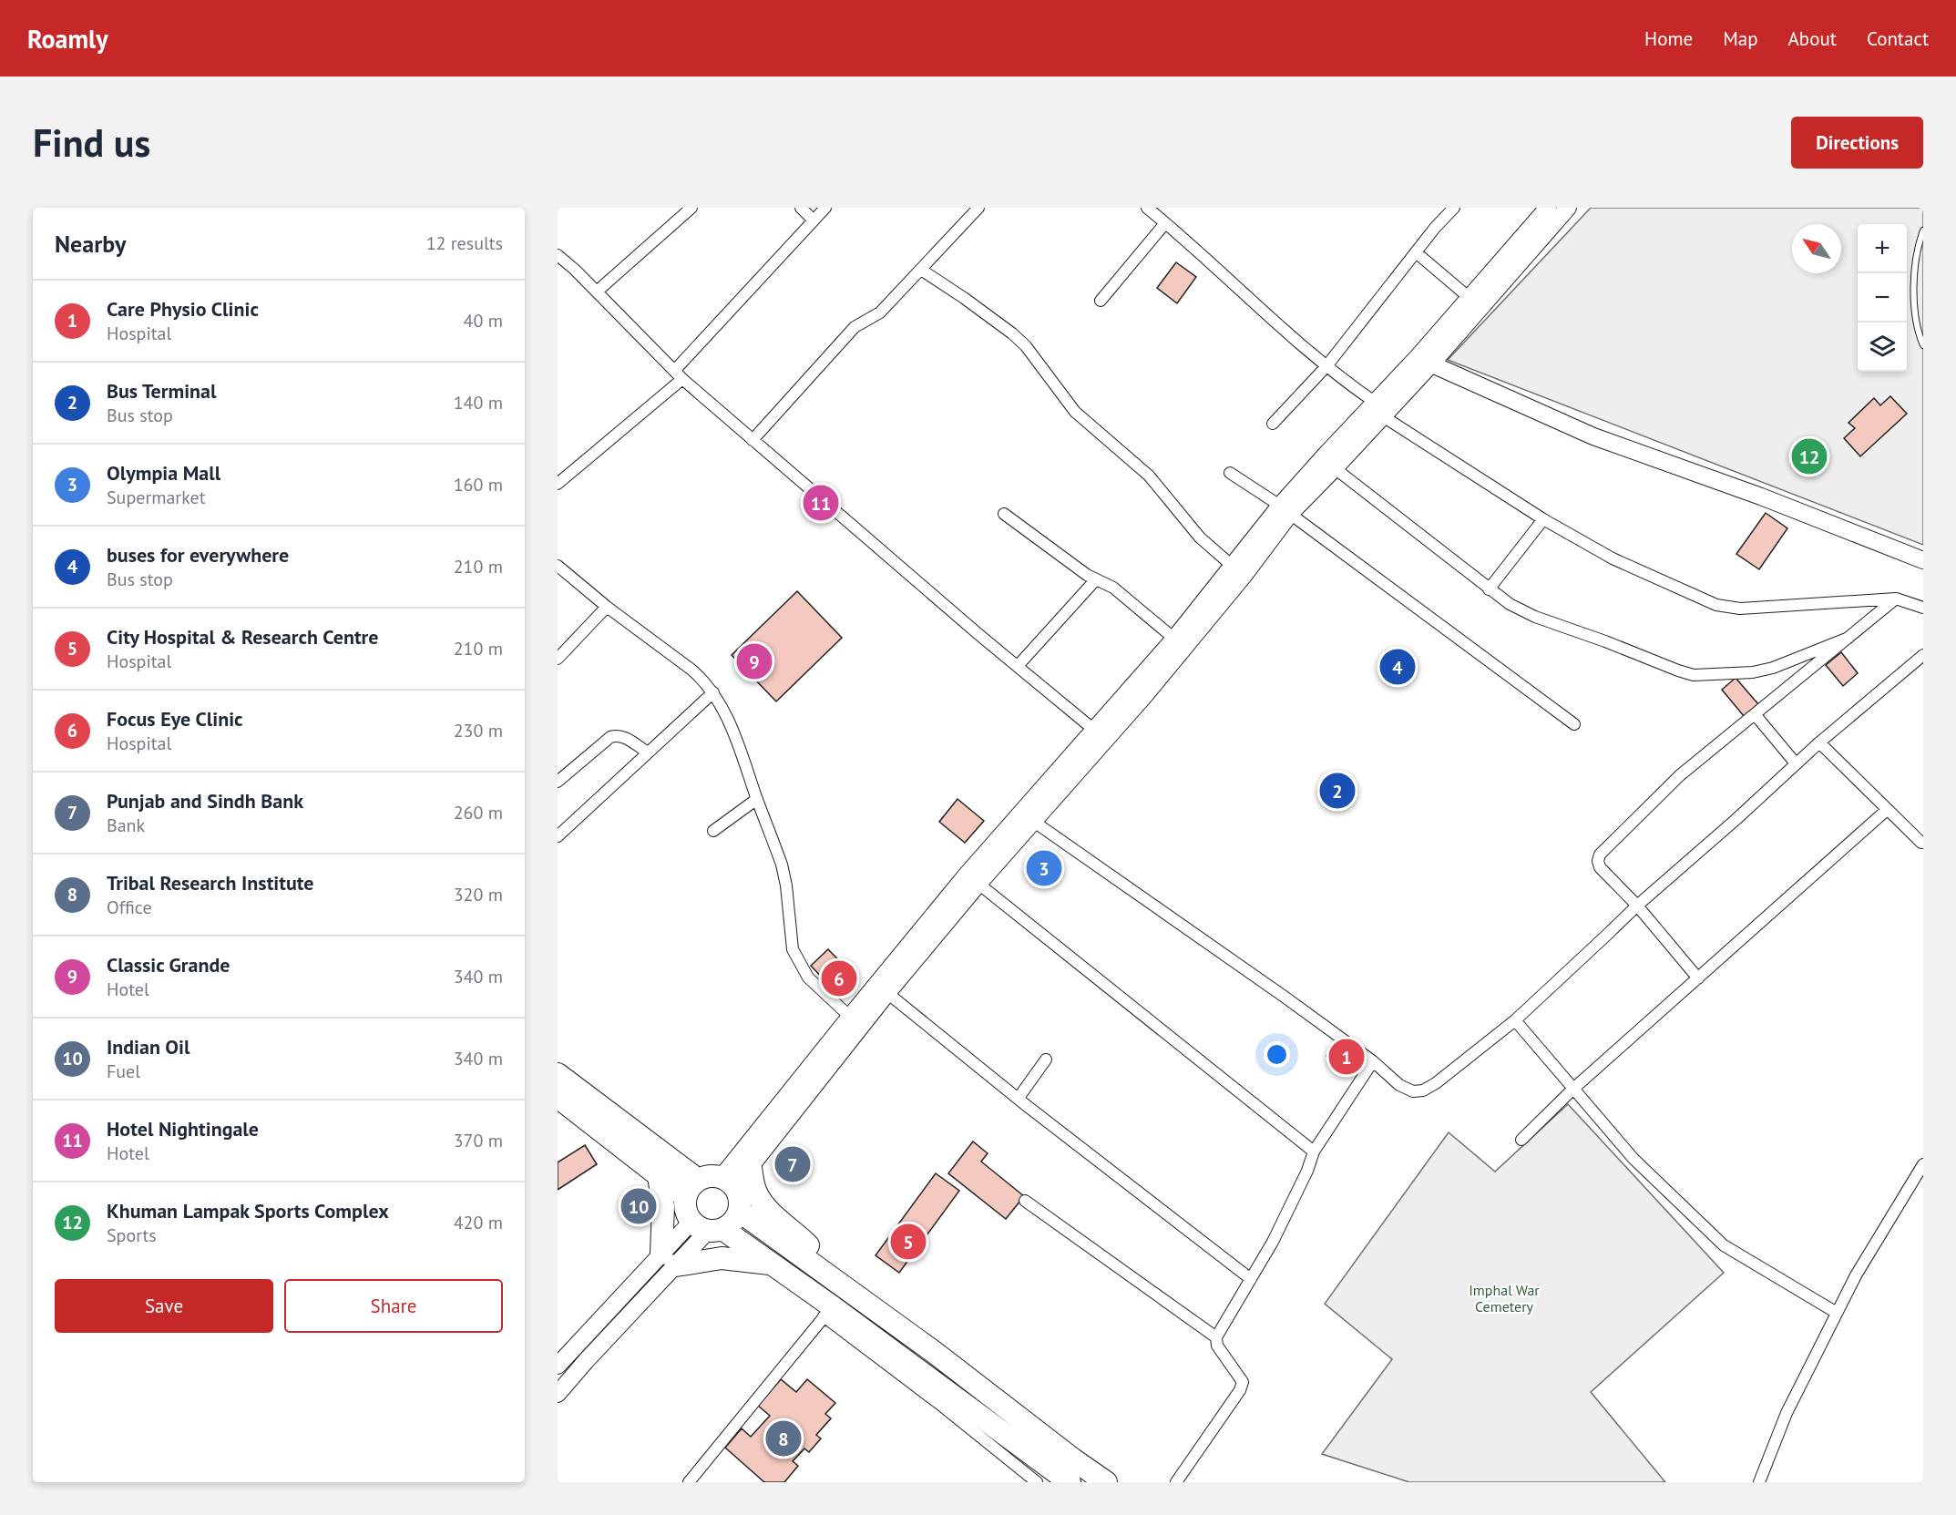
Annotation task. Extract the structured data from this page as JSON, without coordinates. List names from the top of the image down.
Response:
{
  "parks": ["Imphal War Cemetery"],
  "north": "top left",
  "page": {
    "header": "Roamly",
    "nav": [
      "Home",
      "Map",
      "About",
      "Contact"
    ],
    "buttons": [
      "Directions",
      ["Save", "Share"]
    ],
    "title": "Find us",
    "heading": ["Nearby", "12 results"],
    "map_buttons": ["+", "−"],
    "list": [
      {
        "mark": "1",
        "name": "Care Physio Clinic",
        "note": "Hospital",
        "value": "40 m"
      },
      {
        "mark": "2",
        "name": "Bus Terminal",
        "note": "Bus stop",
        "value": "140 m"
      },
      {
        "mark": "3",
        "name": "Olympia Mall",
        "note": "Supermarket",
        "value": "160 m"
      },
      {
        "mark": "4",
        "name": "buses for everywhere",
        "note": "Bus stop",
        "value": "210 m"
      },
      {
        "mark": "5",
        "name": "City Hospital & Research Centre",
        "note": "Hospital",
        "value": "210 m"
      },
      {
        "mark": "6",
        "name": "Focus Eye Clinic",
        "note": "Hospital",
        "value": "230 m"
      },
      {
        "mark": "7",
        "name": "Punjab and Sindh Bank",
        "note": "Bank",
        "value": "260 m"
      },
      {
        "mark": "8",
        "name": "Tribal Research Institute",
        "note": "Office",
        "value": "320 m"
      },
      {
        "mark": "9",
        "name": "Classic Grande",
        "note": "Hotel",
        "value": "340 m"
      },
      {
        "mark": "10",
        "name": "Indian Oil",
        "note": "Fuel",
        "value": "340 m"
      },
      {
        "mark": "11",
        "name": "Hotel Nightingale",
        "note": "Hotel",
        "value": "370 m"
      },
      {
        "mark": "12",
        "name": "Khuman Lampak Sports Complex",
        "note": "Sports",
        "value": "420 m"
      }
    ],
    "pins": [
      "12",
      "11",
      "9",
      "4",
      "2",
      "3",
      "6",
      "1",
      "7",
      "10",
      "5",
      "8"
    ]
  }
}
